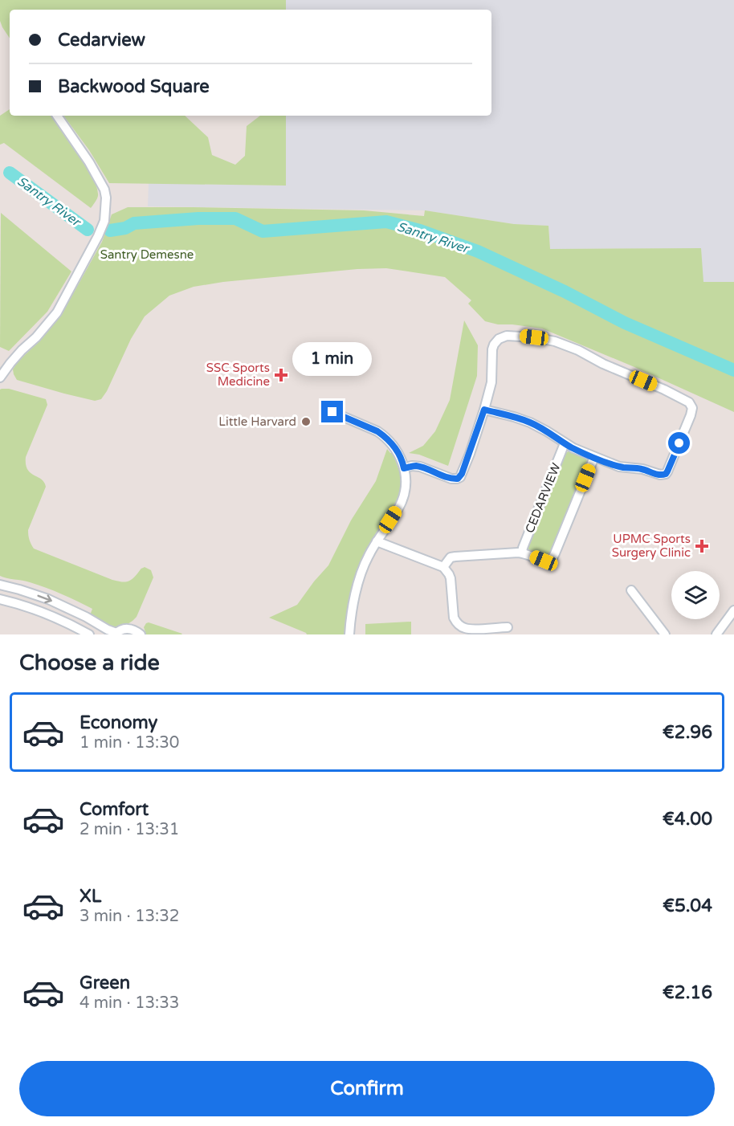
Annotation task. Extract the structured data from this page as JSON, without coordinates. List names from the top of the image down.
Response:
{
  "streets": {
    "street": ["CEDARVIEW"]
  },
  "water": ["Santry River"],
  "parks": ["Santry Demesne"],
  "places": {
    "health": ["SSC Sports Medicine", "UPMC Sports Surgery Clinic"],
    "other": ["Little Harvard"]
  },
  "page": {
    "banner": ["Cedarview", "Backwood Square"],
    "bubble": "1 min",
    "heading": "Choose a ride",
    "list": [
      {
        "name": "Economy",
        "note": "1 min · 13:30",
        "value": "€2.96"
      },
      {
        "name": "Comfort",
        "note": "2 min · 13:31",
        "value": "€4.00"
      },
      {
        "name": "XL",
        "note": "3 min · 13:32",
        "value": "€5.04"
      },
      {
        "name": "Green",
        "note": "4 min · 13:33",
        "value": "€2.16"
      }
    ],
    "buttons": "Confirm"
  }
}
